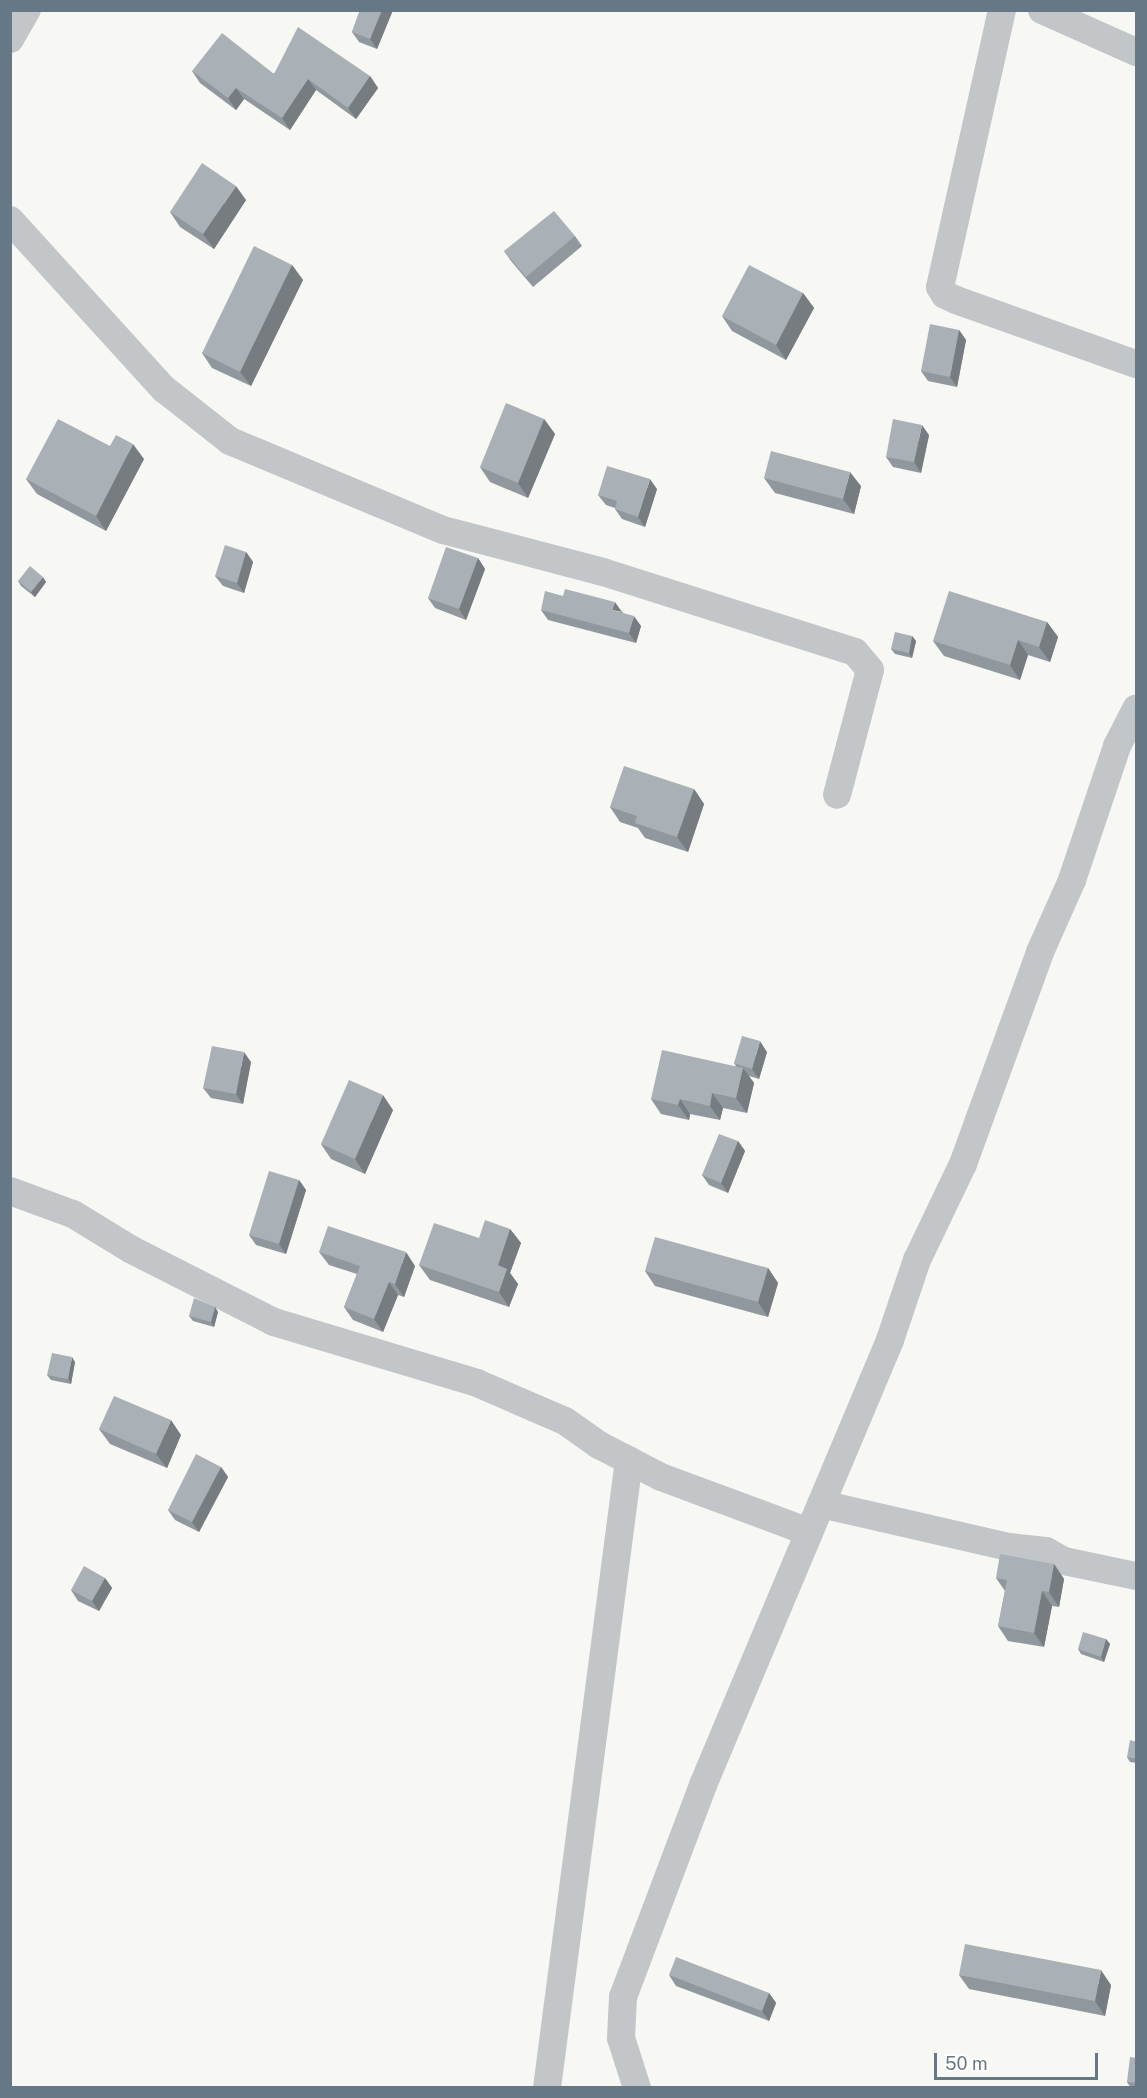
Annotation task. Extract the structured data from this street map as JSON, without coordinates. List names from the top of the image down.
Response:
{
  "scale_bar": "50 m"
}
